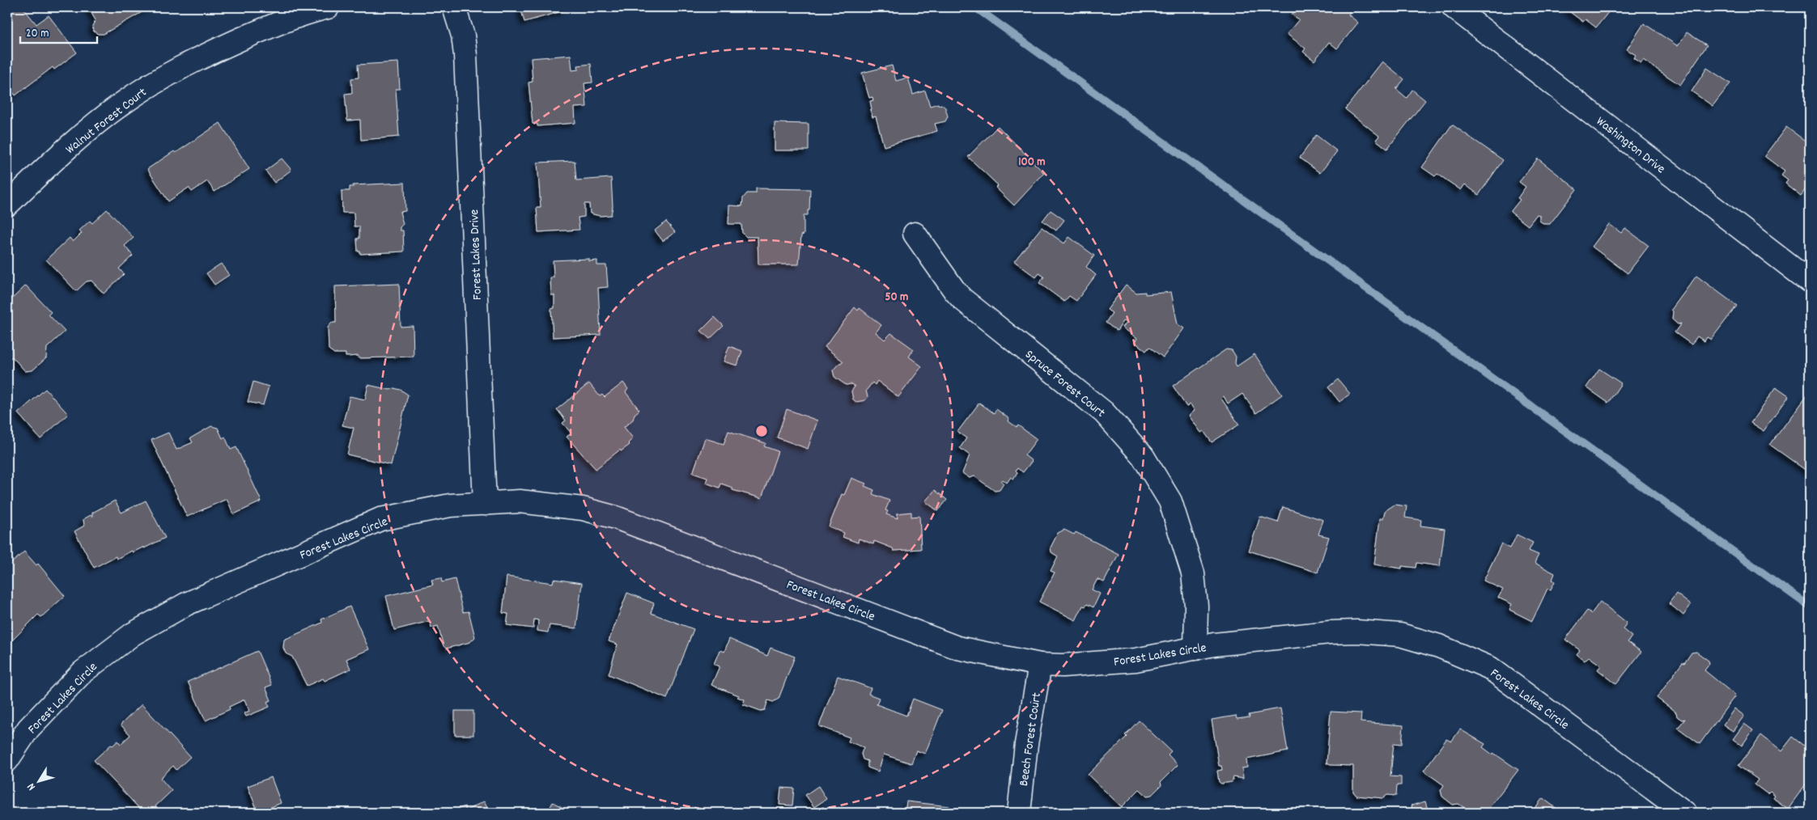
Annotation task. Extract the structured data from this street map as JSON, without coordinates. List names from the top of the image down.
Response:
{
  "streets": {
    "street": [
      "Walnut Forest Court",
      "Washington Drive",
      "Forest Lakes Drive",
      "Spruce Forest Court",
      "Forest Lakes Circle",
      "Beech Forest Court"
    ]
  },
  "crossings": [
    ["Forest Lakes Drive", "Forest Lakes Circle"],
    ["Spruce Forest Court", "Forest Lakes Circle"],
    ["Forest Lakes Circle", "Beech Forest Court"]
  ],
  "scale_bar": "20 m",
  "north": "bottom left",
  "rings": ["100 m", "50 m"]
}
